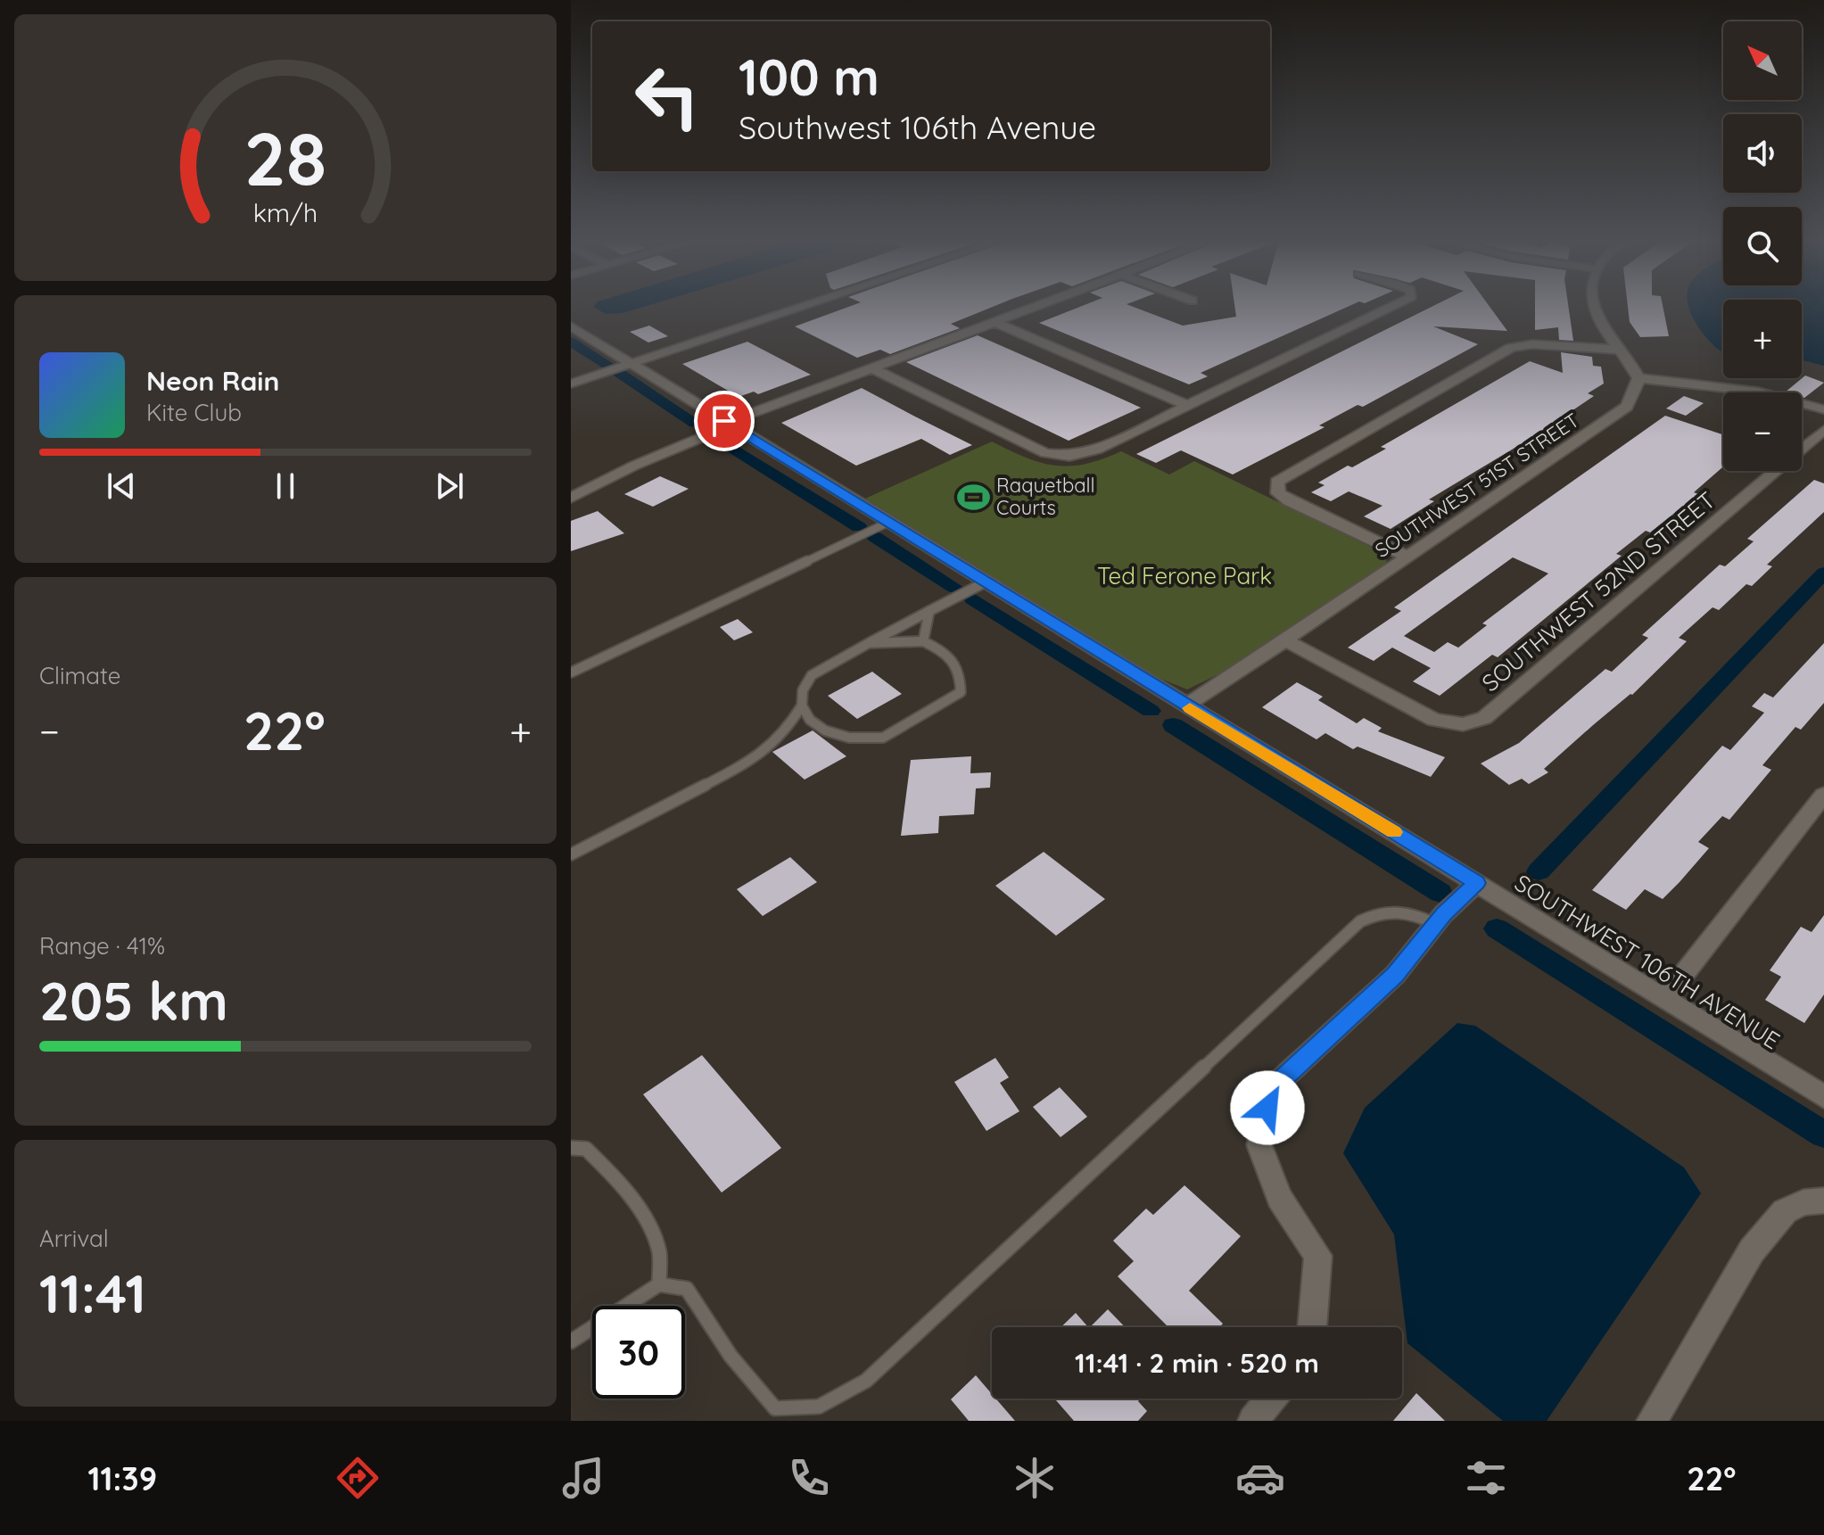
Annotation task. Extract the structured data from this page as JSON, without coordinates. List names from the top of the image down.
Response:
{
  "streets": {
    "street": ["SOUTHWEST 51ST STREET", "SOUTHWEST 52ND STREET", "SOUTHWEST 106TH AVENUE"]
  },
  "crossings": [
    ["SOUTHWEST 51ST STREET", "SOUTHWEST 52ND STREET"],
    ["SOUTHWEST 51ST STREET", "SOUTHWEST 106TH AVENUE"]
  ],
  "parks": ["Ted Ferone Park"],
  "places": {
    "sports": ["Raquetball Courts"]
  },
  "north": "top left",
  "page": {
    "map_buttons": ["+", "−"],
    "turn": ["100 m", "Southwest 106th Avenue"],
    "song": ["Neon Rain", "Kite Club"],
    "tile": [
      "Climate",
      ["Range · 41%", "205 km"],
      ["Arrival", "11:41"]
    ],
    "heat": ["−", "22°", "+"],
    "limit": "30",
    "trip": "11:41 · 2 min · 520 m",
    "tabs": ["11:39", "22°"],
    "gauge": ["28", "km/h"]
  }
}
